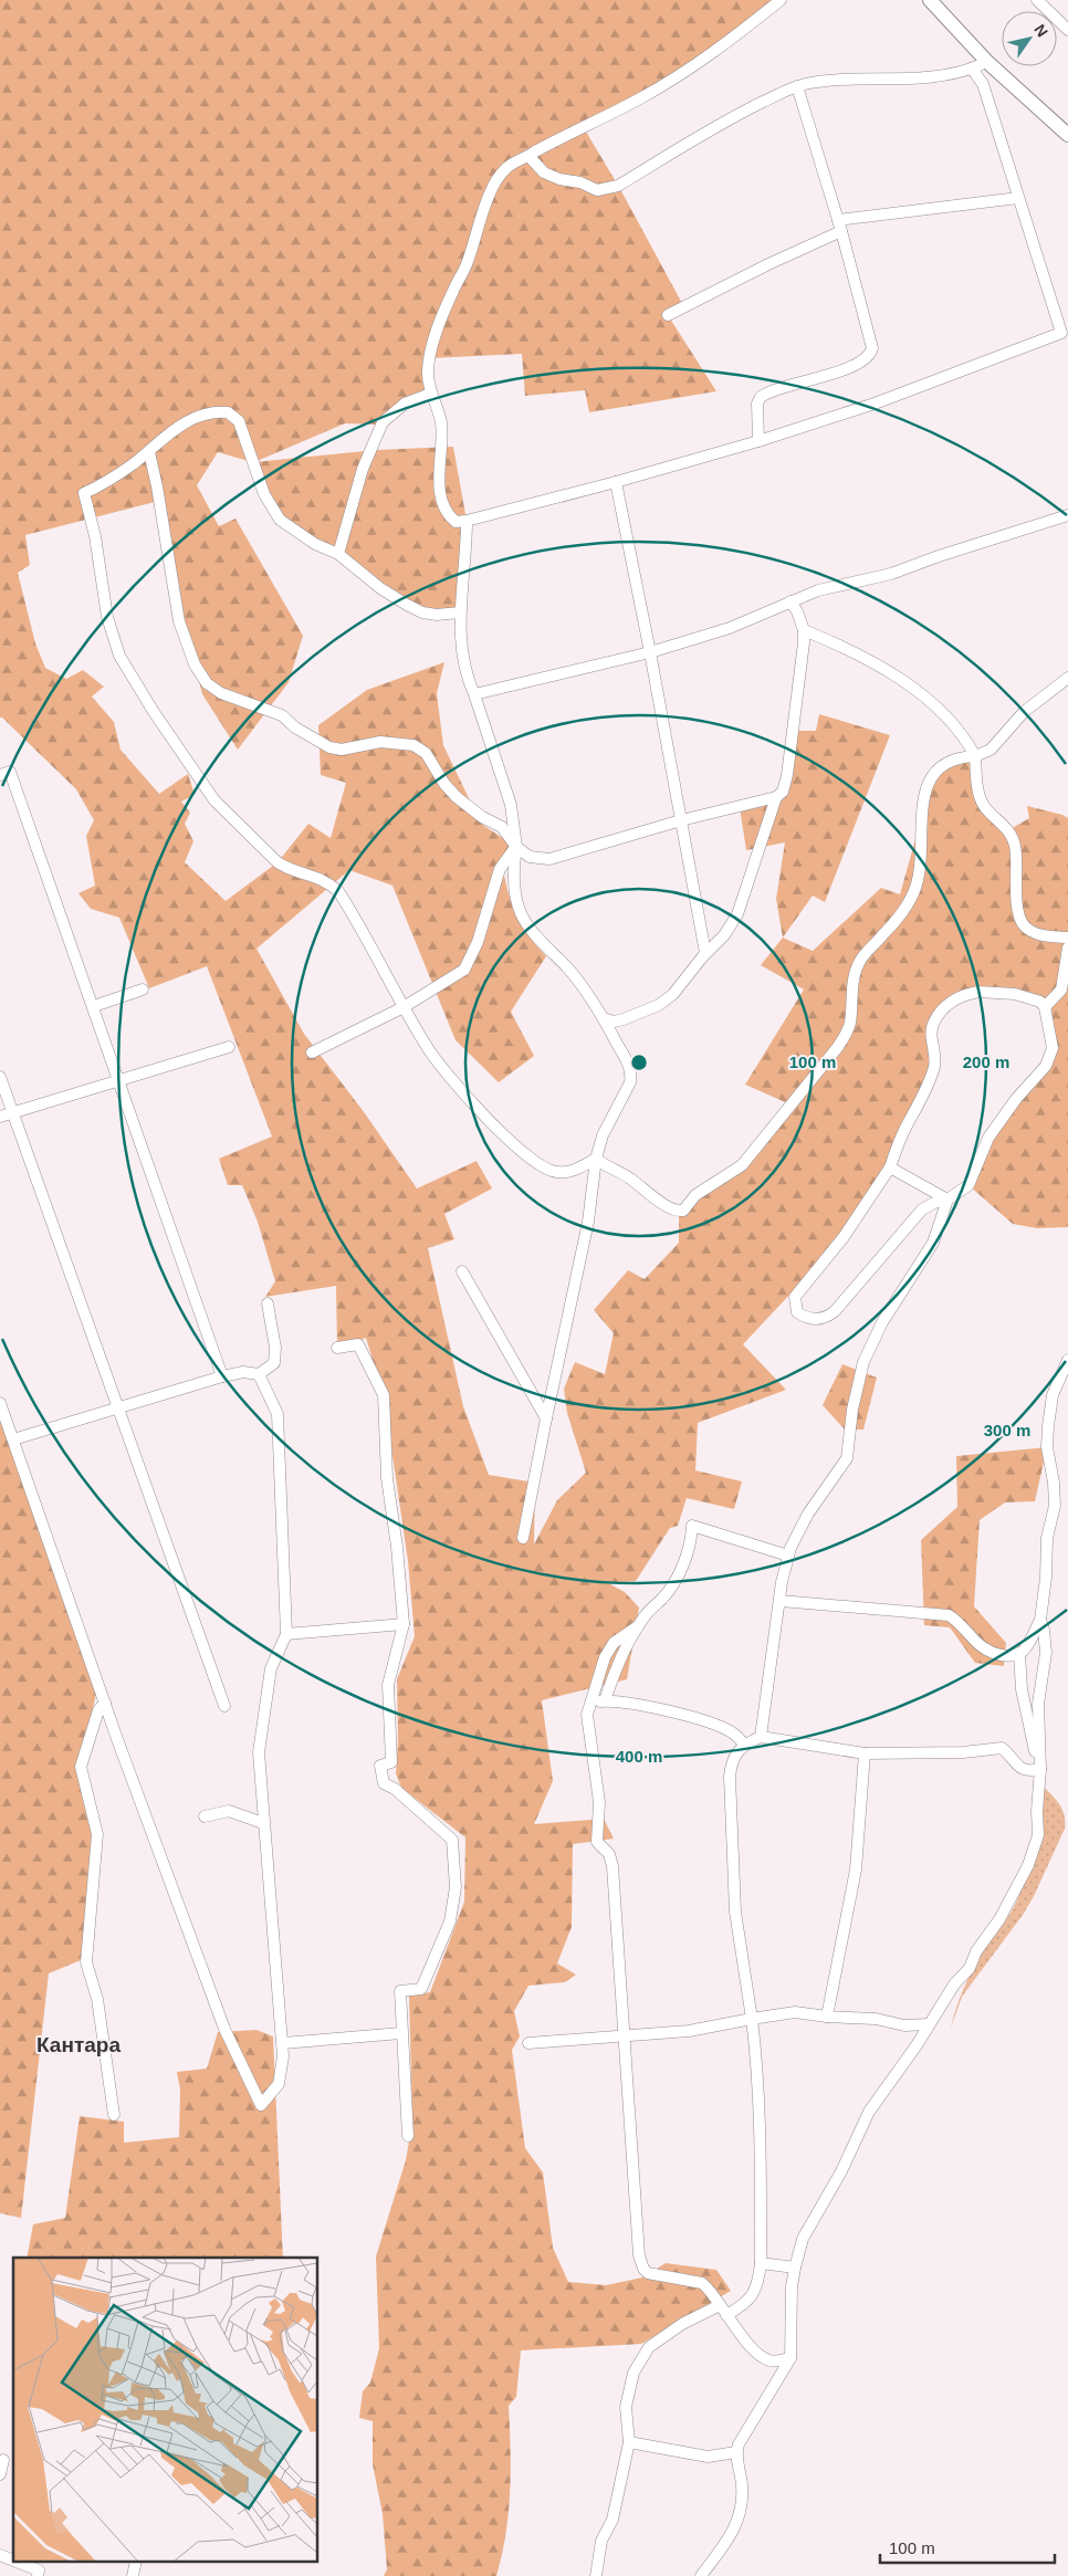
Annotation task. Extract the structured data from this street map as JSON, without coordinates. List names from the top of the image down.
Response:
{
  "districts": ["Кантара"],
  "scale_bar": "100 m",
  "north": "top right",
  "rings": [
    "100 m",
    "200 m",
    "300 m",
    "400 m"
  ]
}
